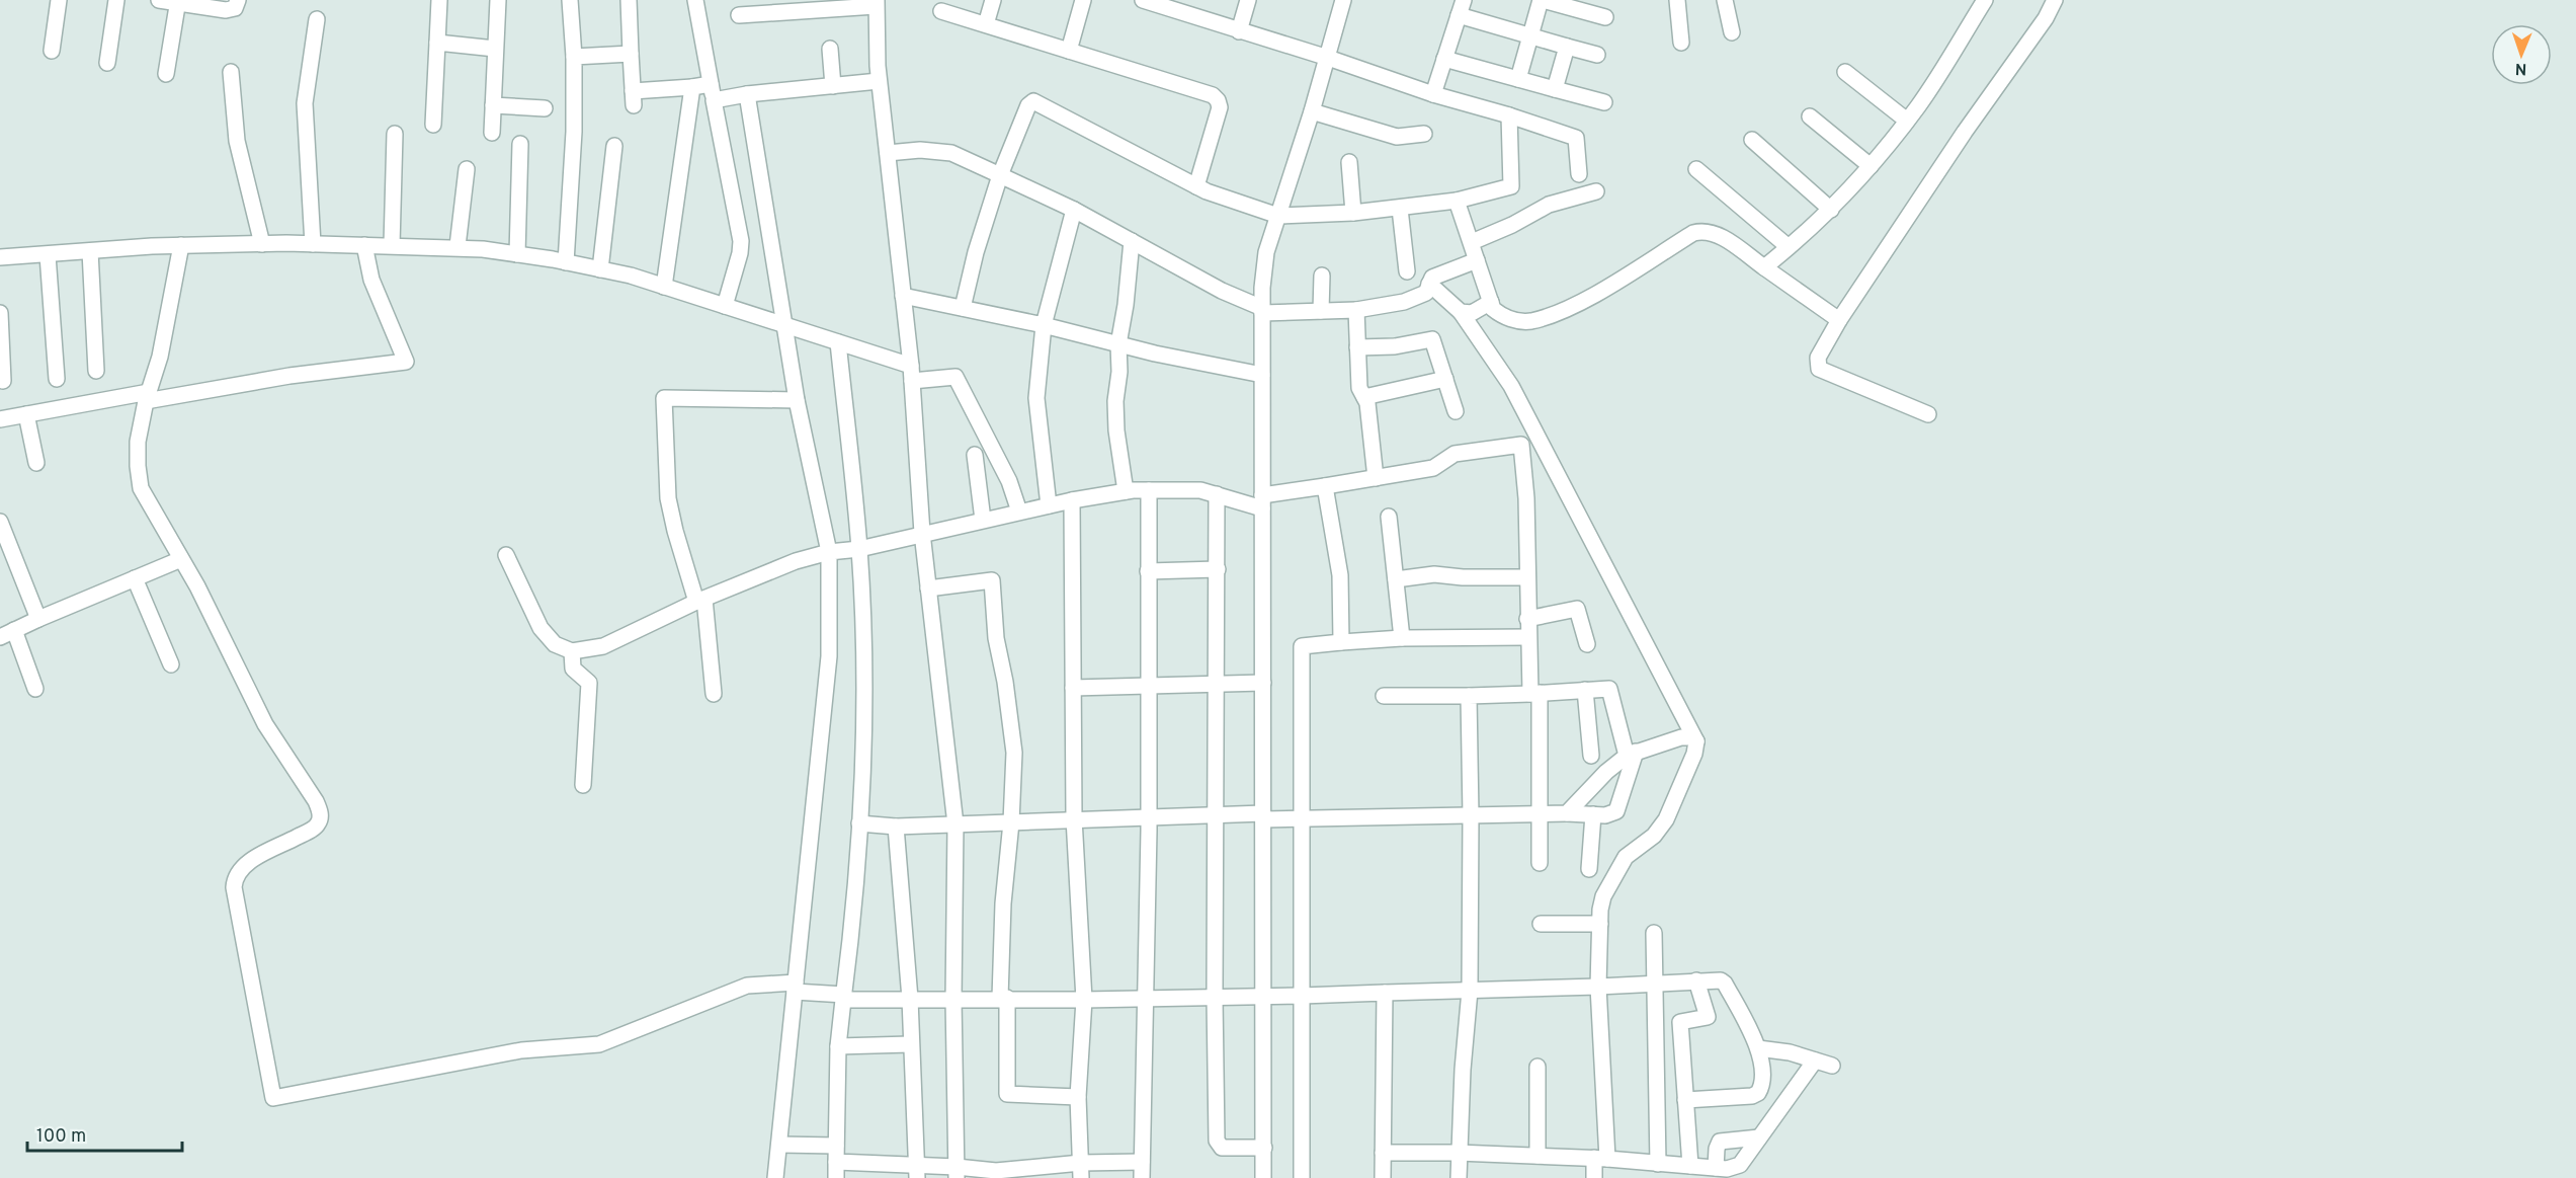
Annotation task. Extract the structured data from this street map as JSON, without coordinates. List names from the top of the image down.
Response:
{
  "scale_bar": "100 m",
  "north": "bottom"
}
